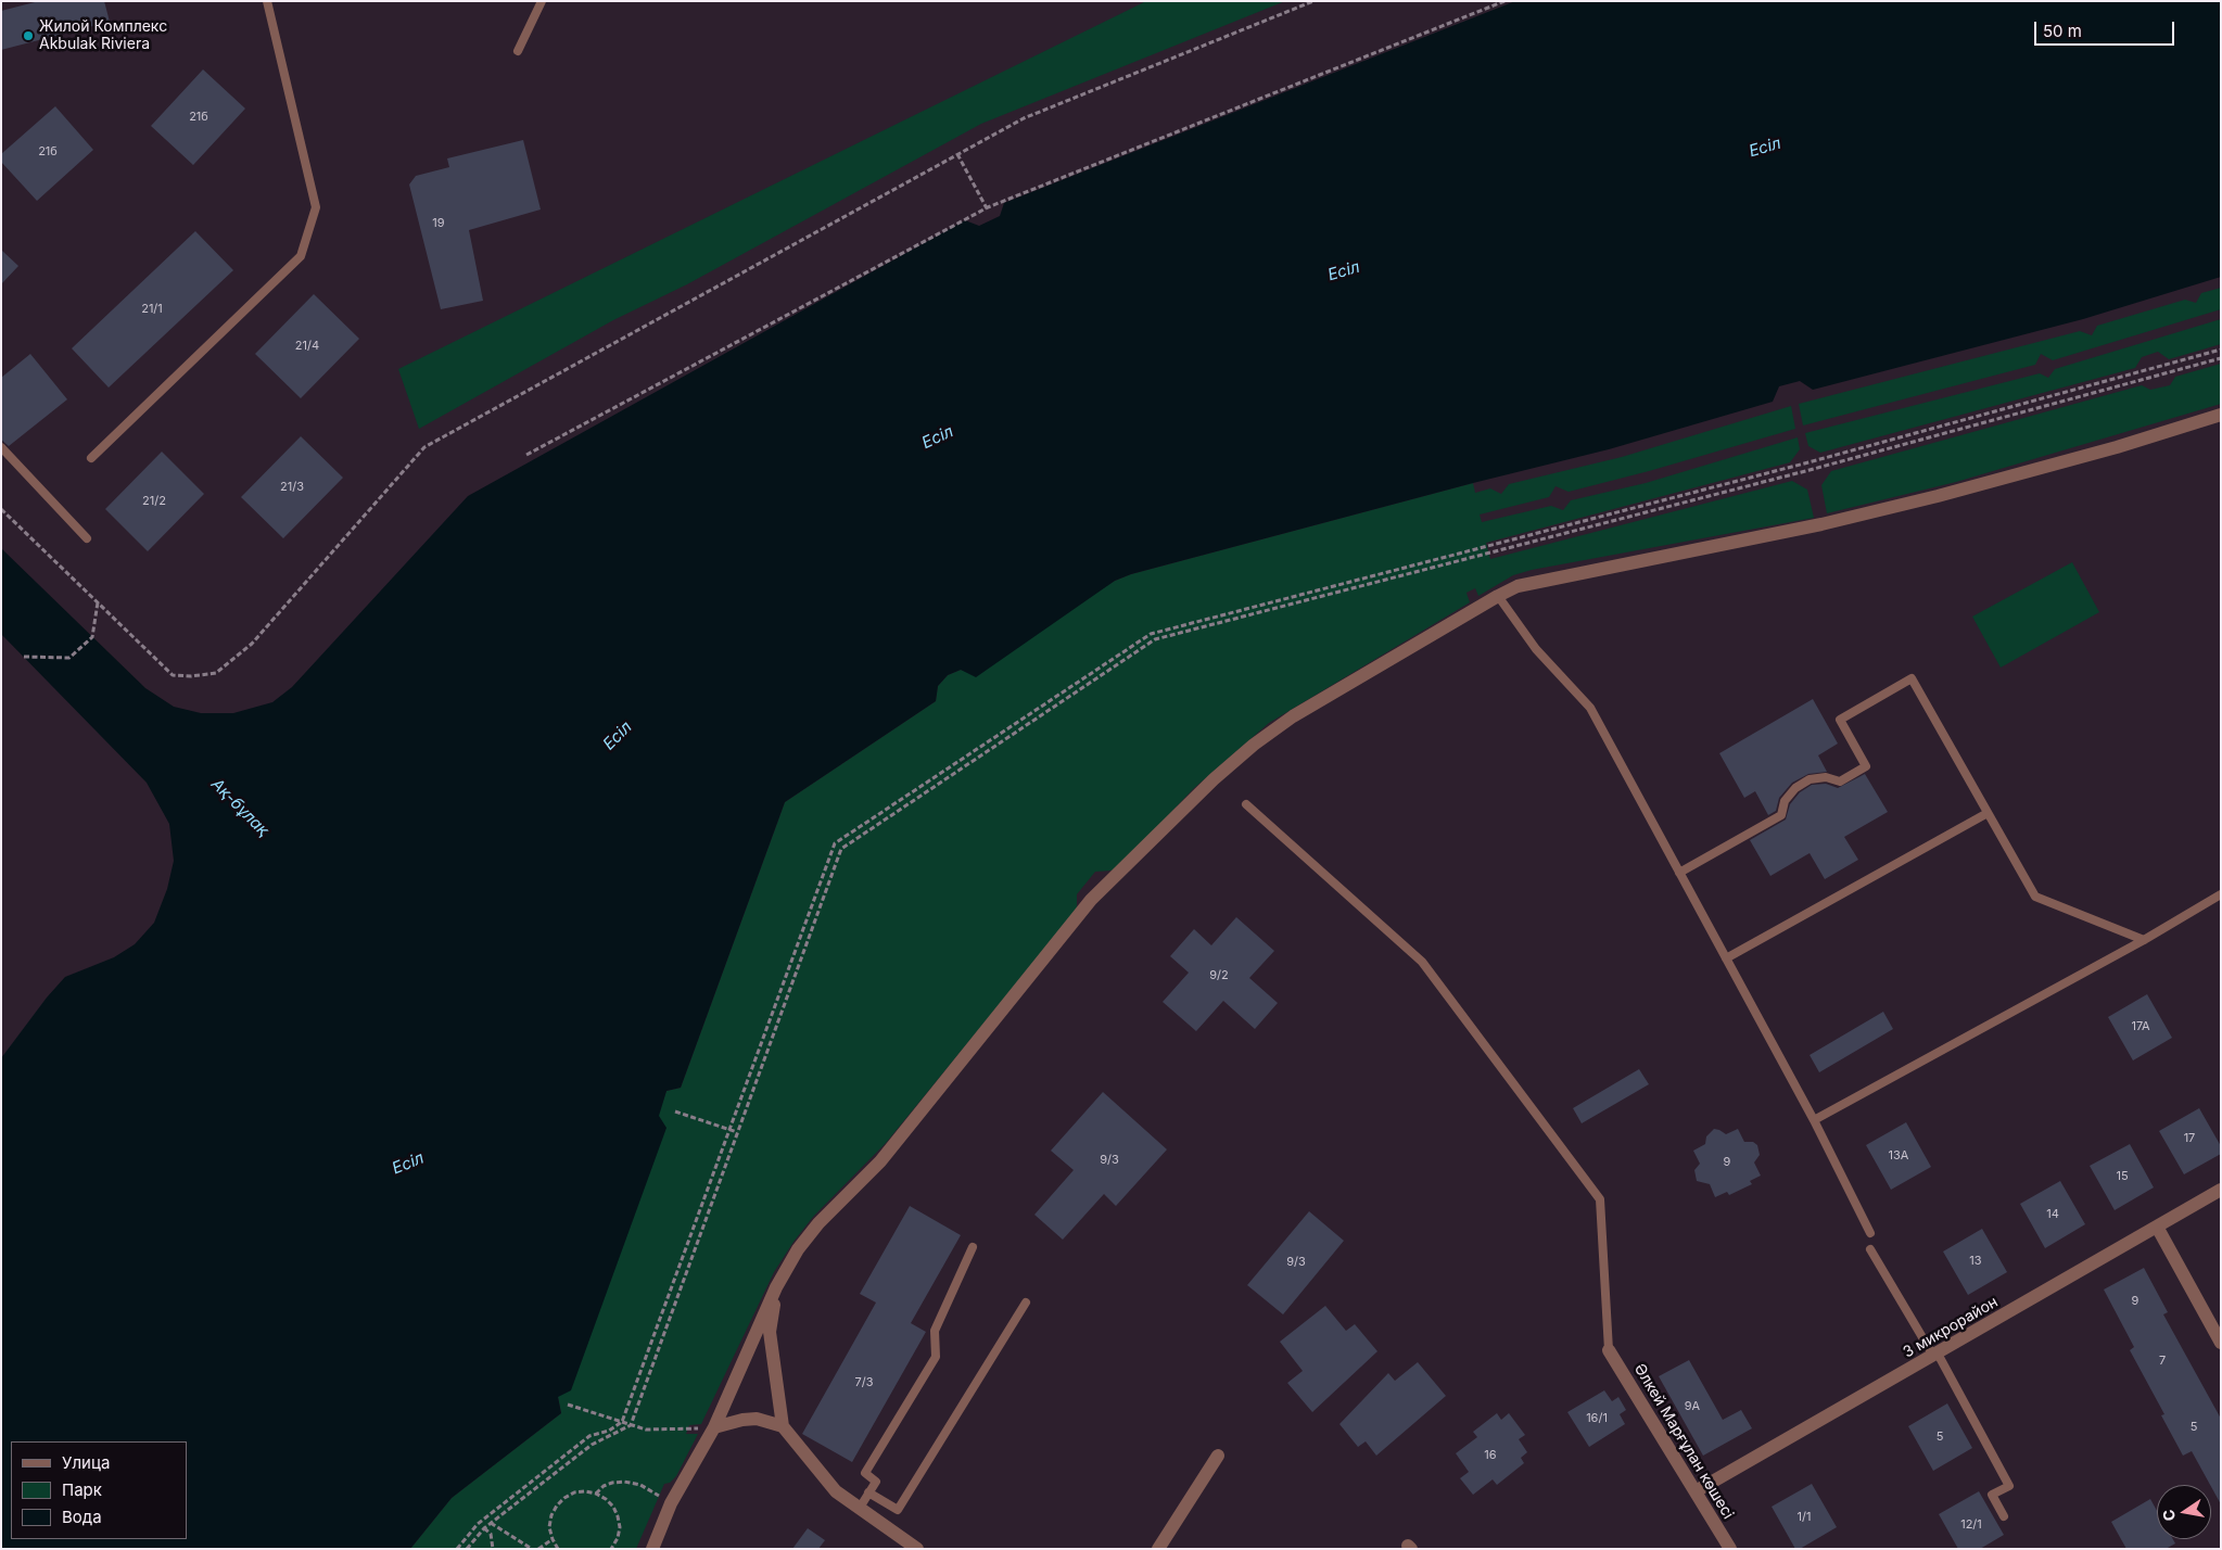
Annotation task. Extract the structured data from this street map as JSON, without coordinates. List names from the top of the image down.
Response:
{
  "streets": {
    "street": ["3 микрорайон", "Әлкей Марғұлан көшесі"]
  },
  "crossings": [
    ["3 микрорайон", "Әлкей Марғұлан көшесі"]
  ],
  "water": ["Есіл", "Ақ-бұлақ"],
  "places": ["Жилой Комплекс Akbulak Riviera"],
  "house_numbers": [
    "21б",
    "21б",
    "19",
    "21/1",
    "21/4",
    "21/3",
    "21/2",
    "9/2",
    "17А",
    "17",
    "13А",
    "9/3",
    "9",
    "15",
    "14",
    "13",
    "9/3",
    "9",
    "7",
    "7/3",
    "9А",
    "16/1",
    "5",
    "5",
    "16",
    "1/1",
    "12/1"
  ],
  "legend": ["Улица", "Парк", "Вода"],
  "scale_bar": "50 m",
  "north": "left"
}
